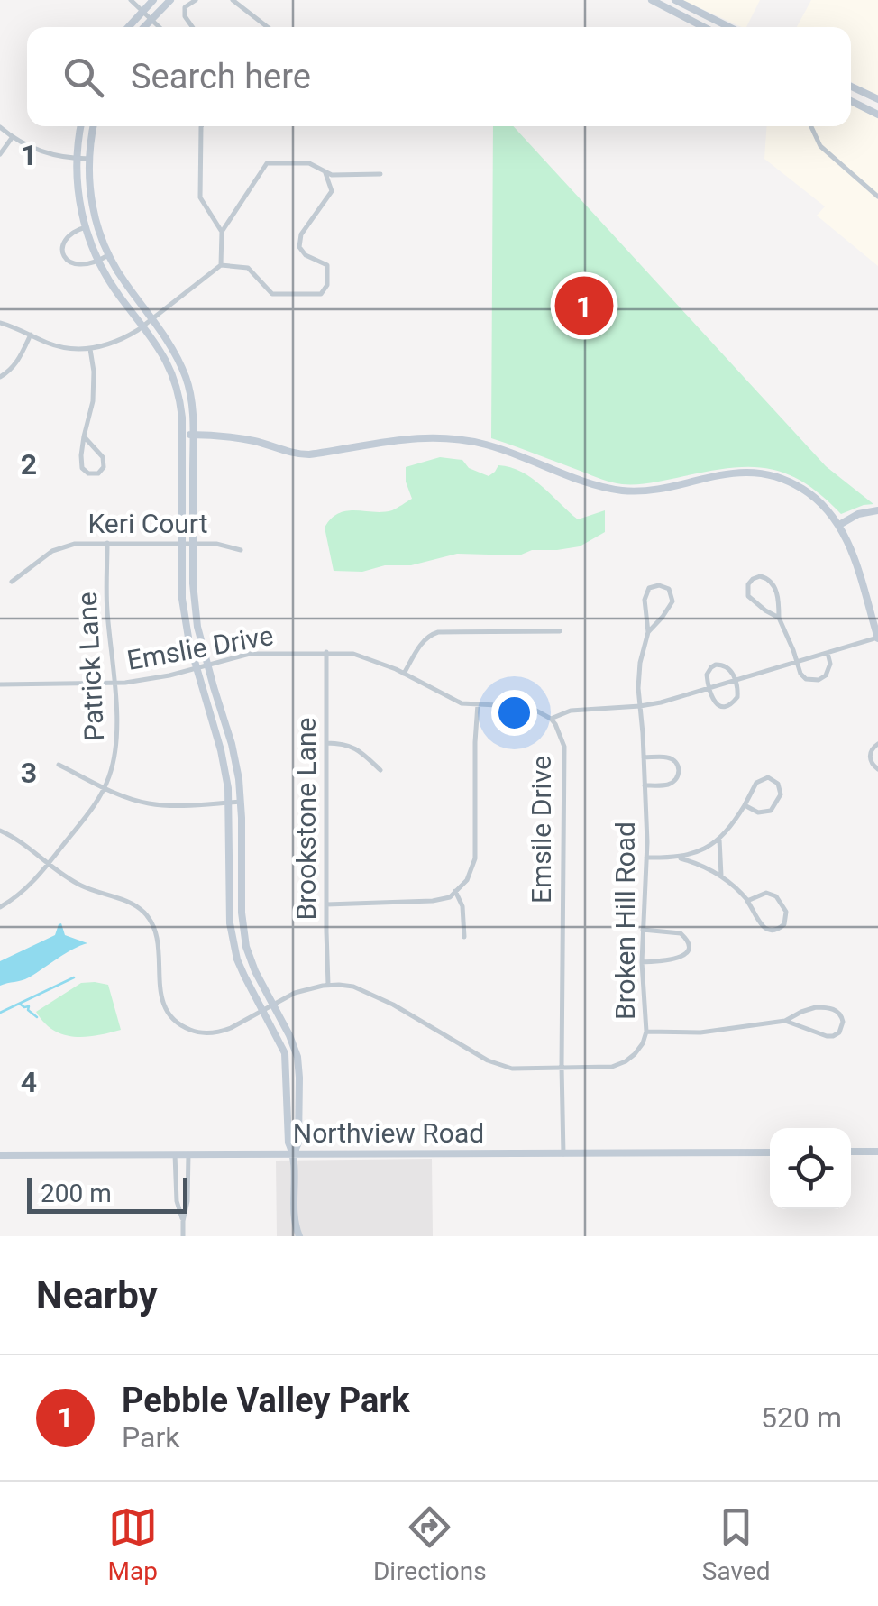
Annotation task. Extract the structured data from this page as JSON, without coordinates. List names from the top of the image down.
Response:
{
  "streets": {
    "street": [
      "Keri Court",
      "Emslie Drive",
      "Patrick Lane",
      "Brookstone Lane",
      "Emsile Drive",
      "Broken Hill Road",
      "Northview Road"
    ]
  },
  "crossings": [
    ["Keri Court", "Patrick Lane"],
    ["Emslie Drive", "Patrick Lane"],
    ["Emslie Drive", "Brookstone Lane"],
    ["Emslie Drive", "Emsile Drive"],
    ["Brookstone Lane", "Broken Hill Road"],
    ["Emsile Drive", "Broken Hill Road"],
    ["Emsile Drive", "Northview Road"]
  ],
  "scale_bar": "200 m",
  "page": {
    "search": "Search here",
    "pins": "1",
    "scale": "200 m",
    "heading": "Nearby",
    "list": [
      {
        "mark": "1",
        "name": "Pebble Valley Park",
        "note": "Park",
        "value": "520 m"
      }
    ],
    "nav": ["Map", "Directions", "Saved"]
  },
  "grid": {
    "rows": [
      "1",
      "2",
      "3",
      "4"
    ]
  }
}
